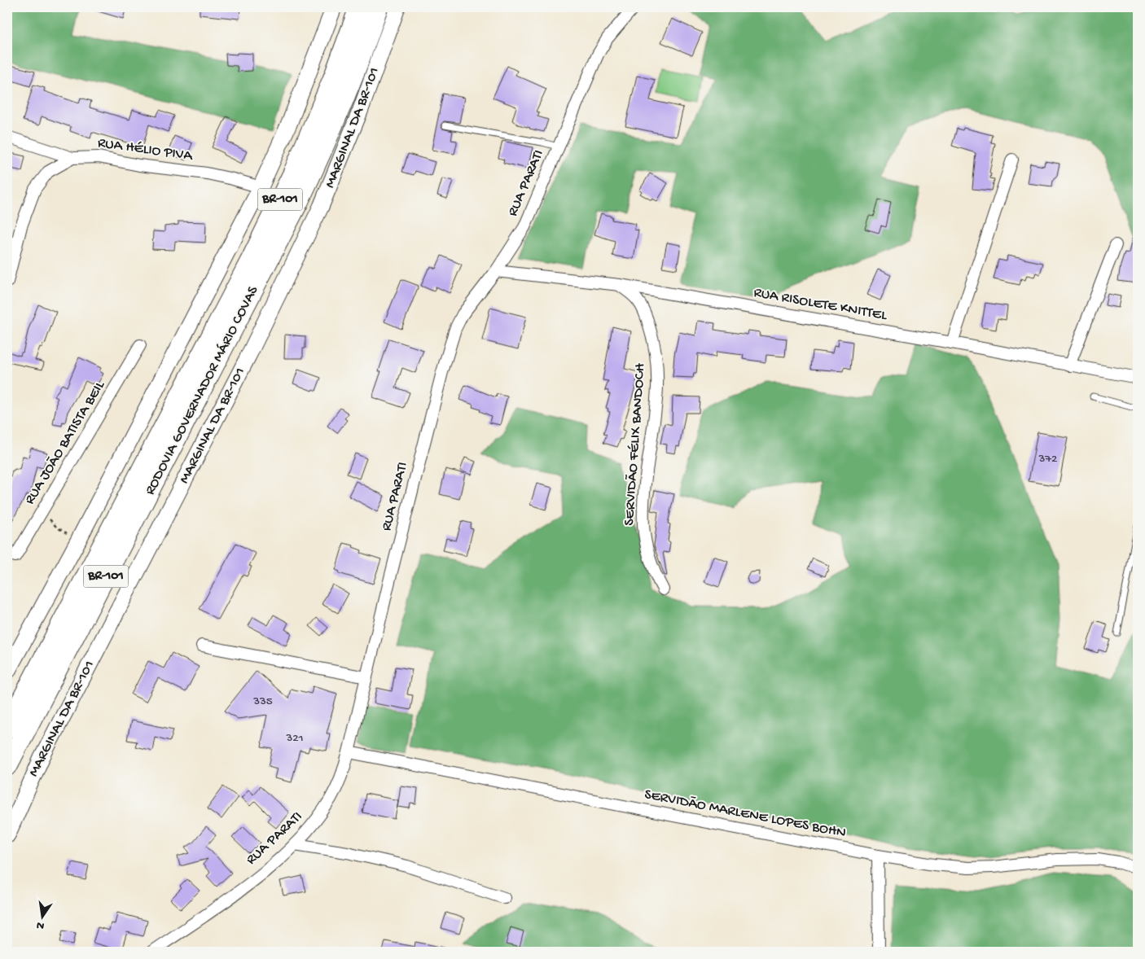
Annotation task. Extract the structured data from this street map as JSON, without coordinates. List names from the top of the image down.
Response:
{
  "streets": {
    "highway": ["BR-101", "RODOVIA GOVERNADOR MÁRIO COVAS"],
    "main road": ["MARGINAL DA BR-101"],
    "street": [
      "RUA HÉLIO PIVA",
      "RUA PARATI",
      "RUA RISOLETE KNITTEL",
      "RUA JOÃO BATISTA BEIL",
      "SERVIDÃO FÉLIX BANDOCH",
      "SERVIDÃO MARLENE LOPES BOHN"
    ]
  },
  "crossings": [
    ["RUA PARATI", "RUA RISOLETE KNITTEL"],
    ["RUA PARATI", "SERVIDÃO MARLENE LOPES BOHN"],
    ["RUA RISOLETE KNITTEL", "SERVIDÃO FÉLIX BANDOCH"]
  ],
  "house_numbers": ["372", "335", "321"],
  "north": "bottom"
}
